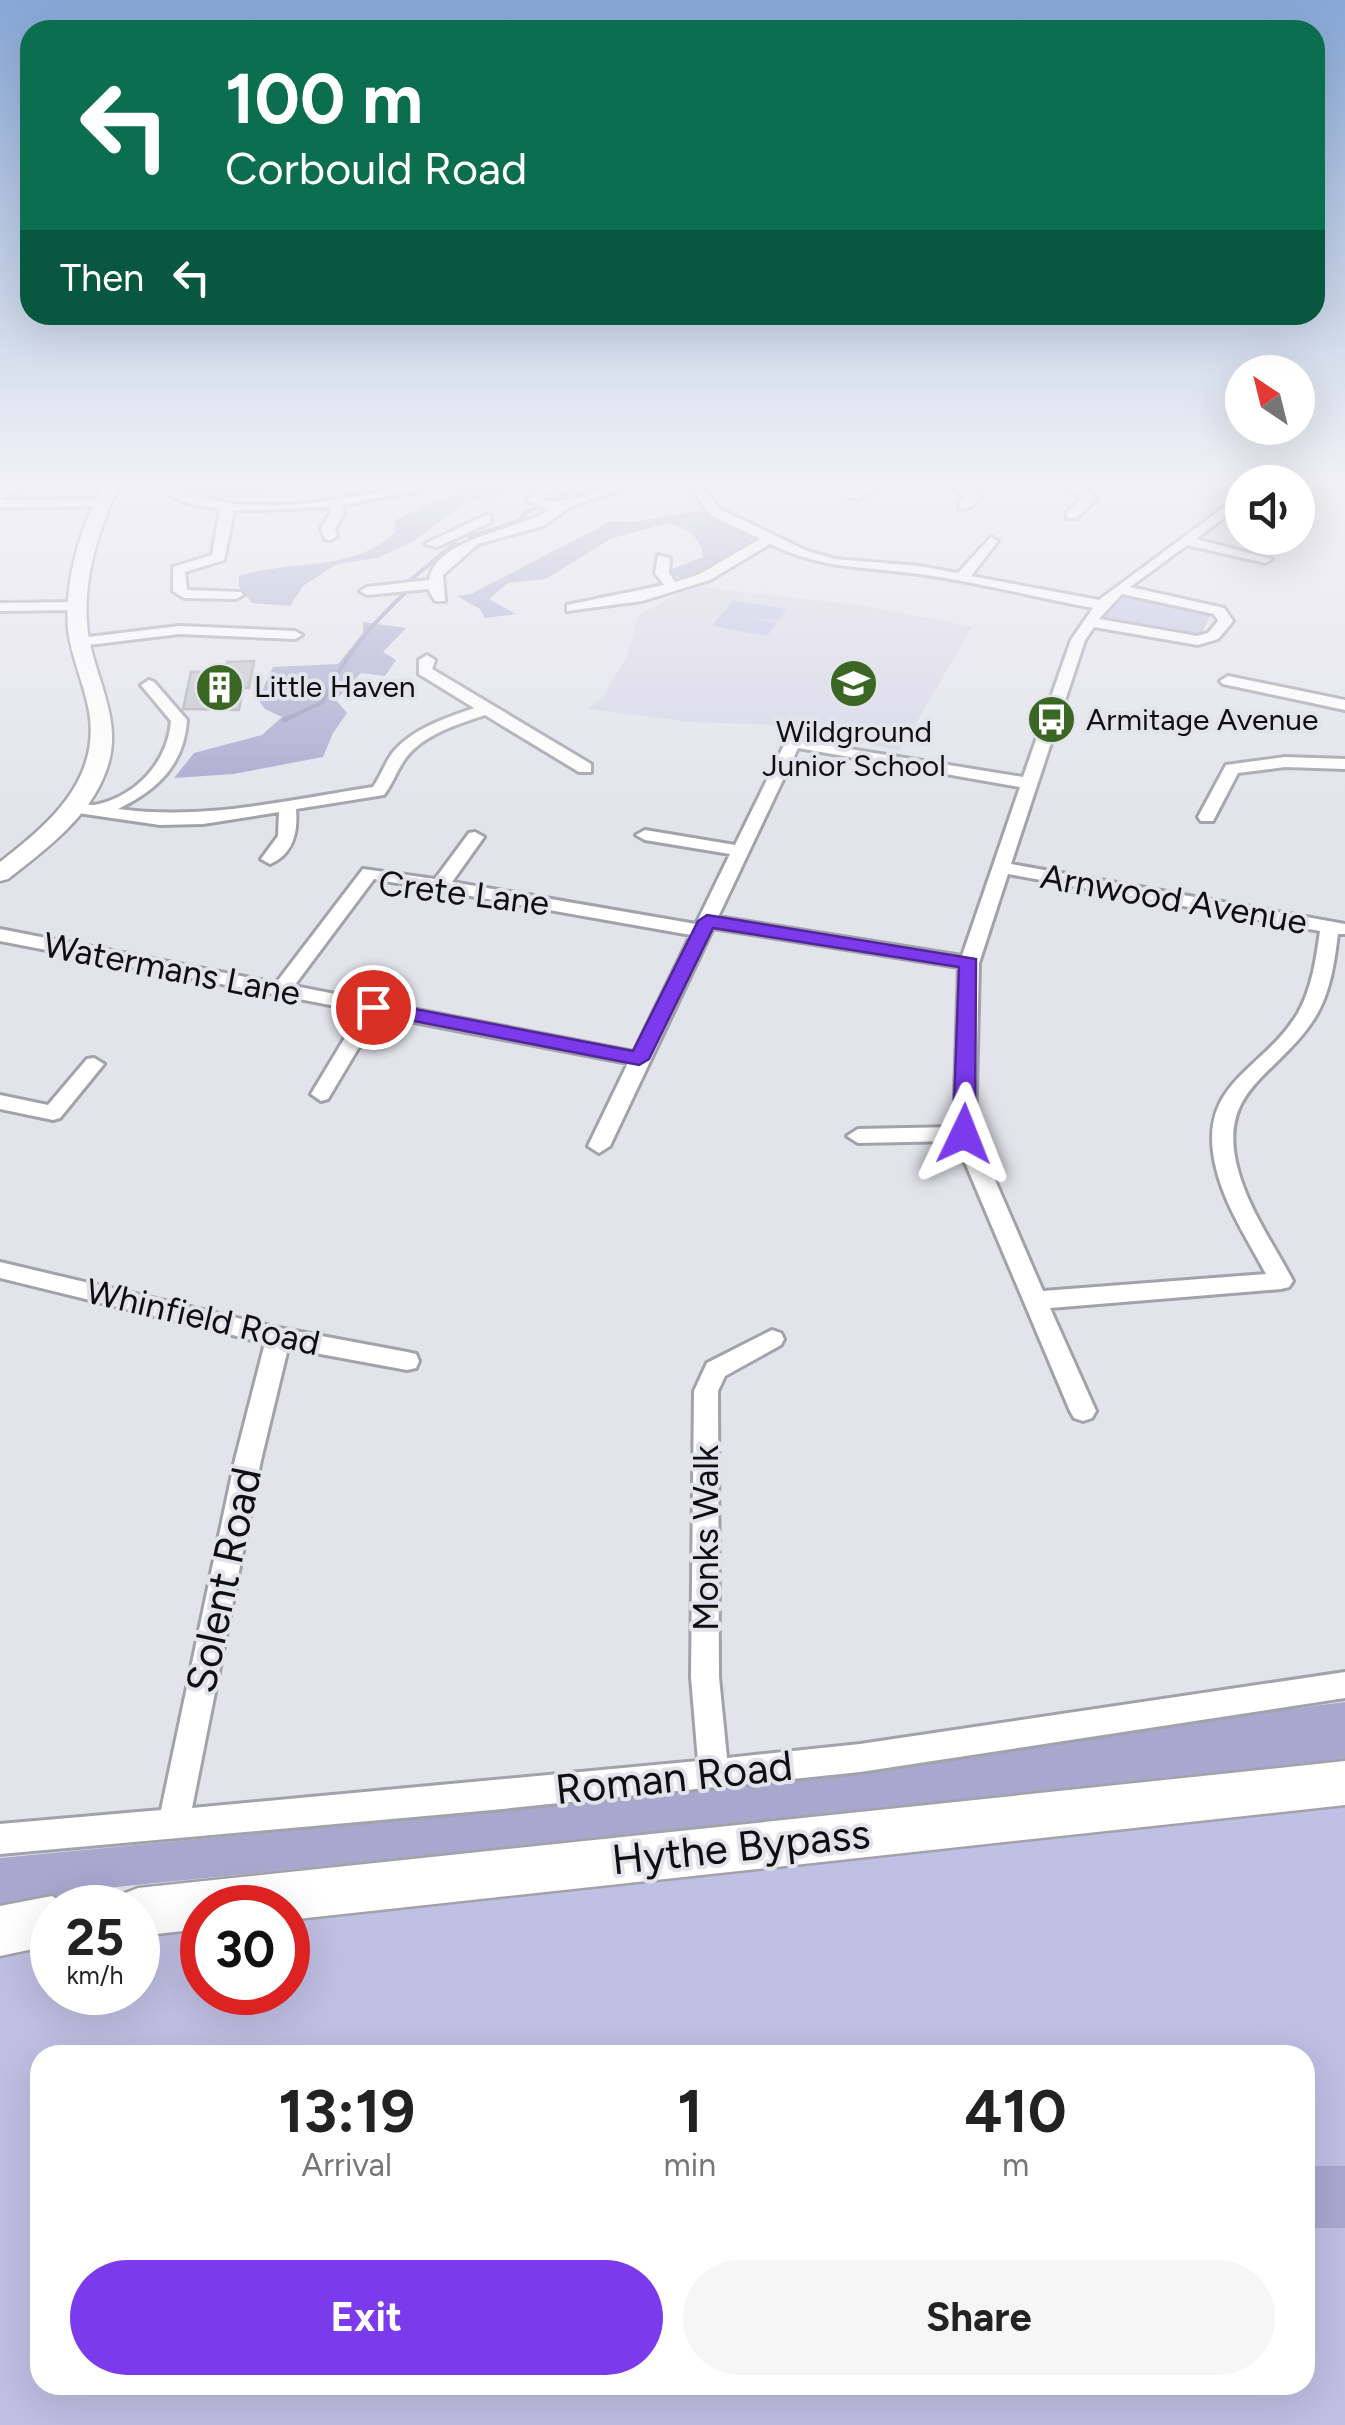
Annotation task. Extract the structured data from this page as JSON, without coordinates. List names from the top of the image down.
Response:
{
  "streets": {
    "main road": ["Hythe Bypass"],
    "street": [
      "Crete Lane",
      "Arnwood Avenue",
      "Watermans Lane",
      "Whinfield Road",
      "Monks Walk",
      "Solent Road",
      "Roman Road"
    ]
  },
  "crossings": [
    ["Crete Lane", "Watermans Lane"],
    ["Whinfield Road", "Solent Road"],
    ["Monks Walk", "Roman Road"],
    ["Solent Road", "Roman Road"]
  ],
  "places": {
    "school or university": ["Wildground Junior School"],
    "building": ["Little Haven"],
    "bus stop": ["Armitage Avenue"]
  },
  "north": "top left",
  "page": {
    "turn": ["100 m", "Corbould Road"],
    "then": "Then",
    "speed": "25 km/h",
    "limit": "30",
    "eta": [
      "13:19",
      "Arrival",
      "1",
      "min",
      "410",
      "m"
    ],
    "buttons": ["Exit", "Share"]
  }
}
